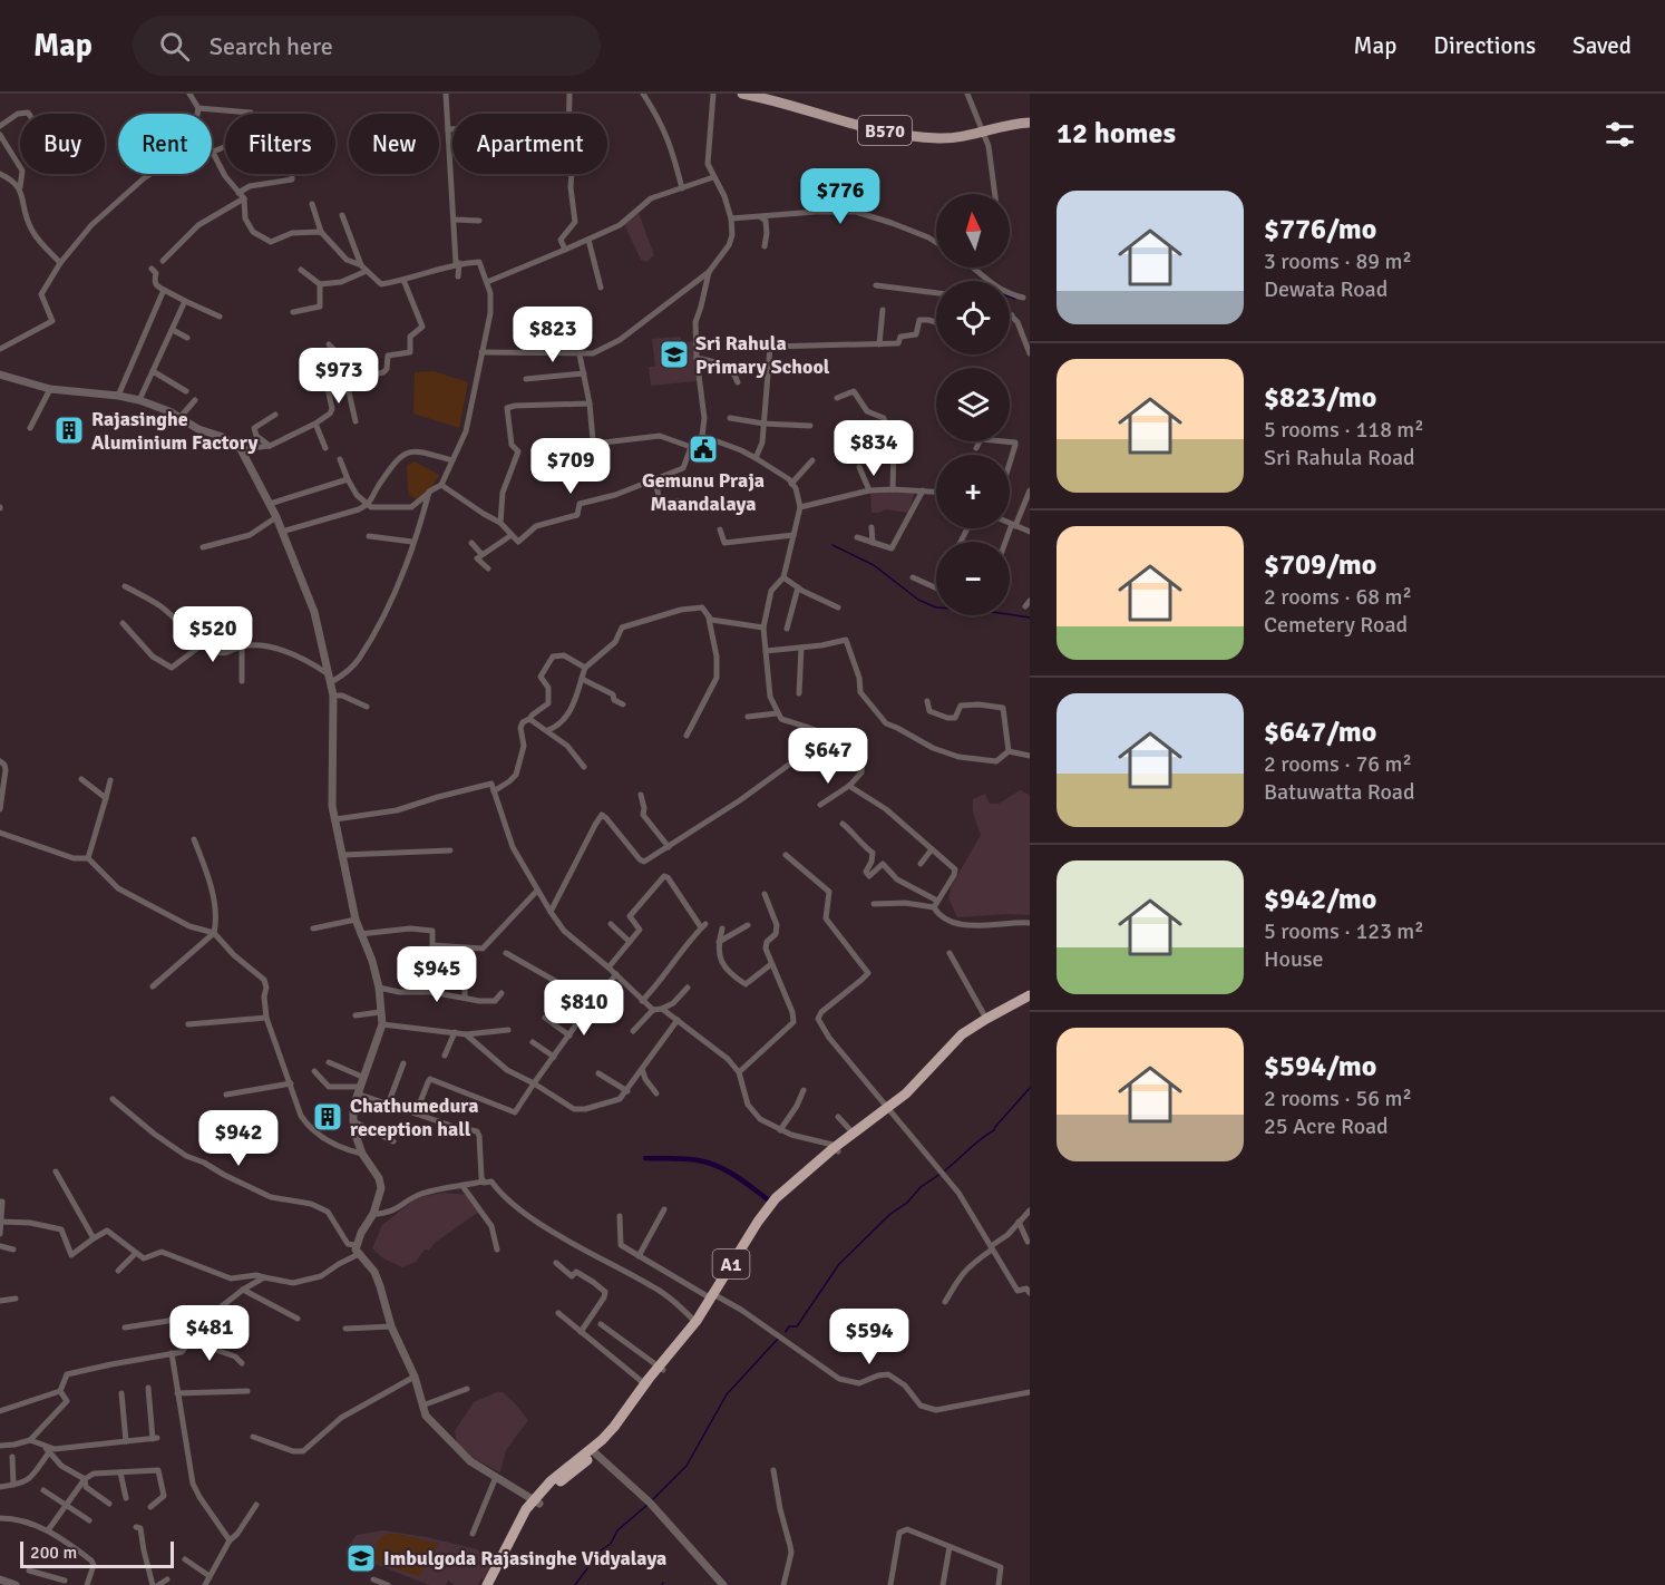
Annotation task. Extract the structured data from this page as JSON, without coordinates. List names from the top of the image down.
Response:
{
  "streets": {
    "highway": ["A1"],
    "main road": ["B570"]
  },
  "places": {
    "school or university": ["Sri Rahula Primary School", "Imbulgoda Rajasinghe Vidyalaya"],
    "building": ["Rajasinghe Aluminium Factory", "Chathumedura reception hall"],
    "public building": ["Gemunu Praja Maandalaya"]
  },
  "scale_bar": "200 m",
  "north": "top",
  "page": {
    "header": "Map",
    "search": "Search here",
    "nav": ["Map", "Directions", "Saved"],
    "heading": "12 homes",
    "chip": [
      "Buy",
      "Rent",
      "Filters",
      "New",
      "Apartment"
    ],
    "price": [
      "$776",
      "$823",
      "$973",
      "$834",
      "$709",
      "$520",
      "$647",
      "$945",
      "$810",
      "$942",
      "$481",
      "$594"
    ],
    "list": [
      {
        "name": "$776/mo",
        "note": "3 rooms · 89 m² · Dewata Road"
      },
      {
        "name": "$823/mo",
        "note": "5 rooms · 118 m² · Sri Rahula Road"
      },
      {
        "name": "$709/mo",
        "note": "2 rooms · 68 m² · Cemetery Road"
      },
      {
        "name": "$647/mo",
        "note": "2 rooms · 76 m² · Batuwatta Road"
      },
      {
        "name": "$942/mo",
        "note": "5 rooms · 123 m² · House"
      },
      {
        "name": "$594/mo",
        "note": "2 rooms · 56 m² · 25 Acre Road"
      }
    ],
    "map_buttons": ["+", "−"],
    "scale": "200 m"
  }
}
